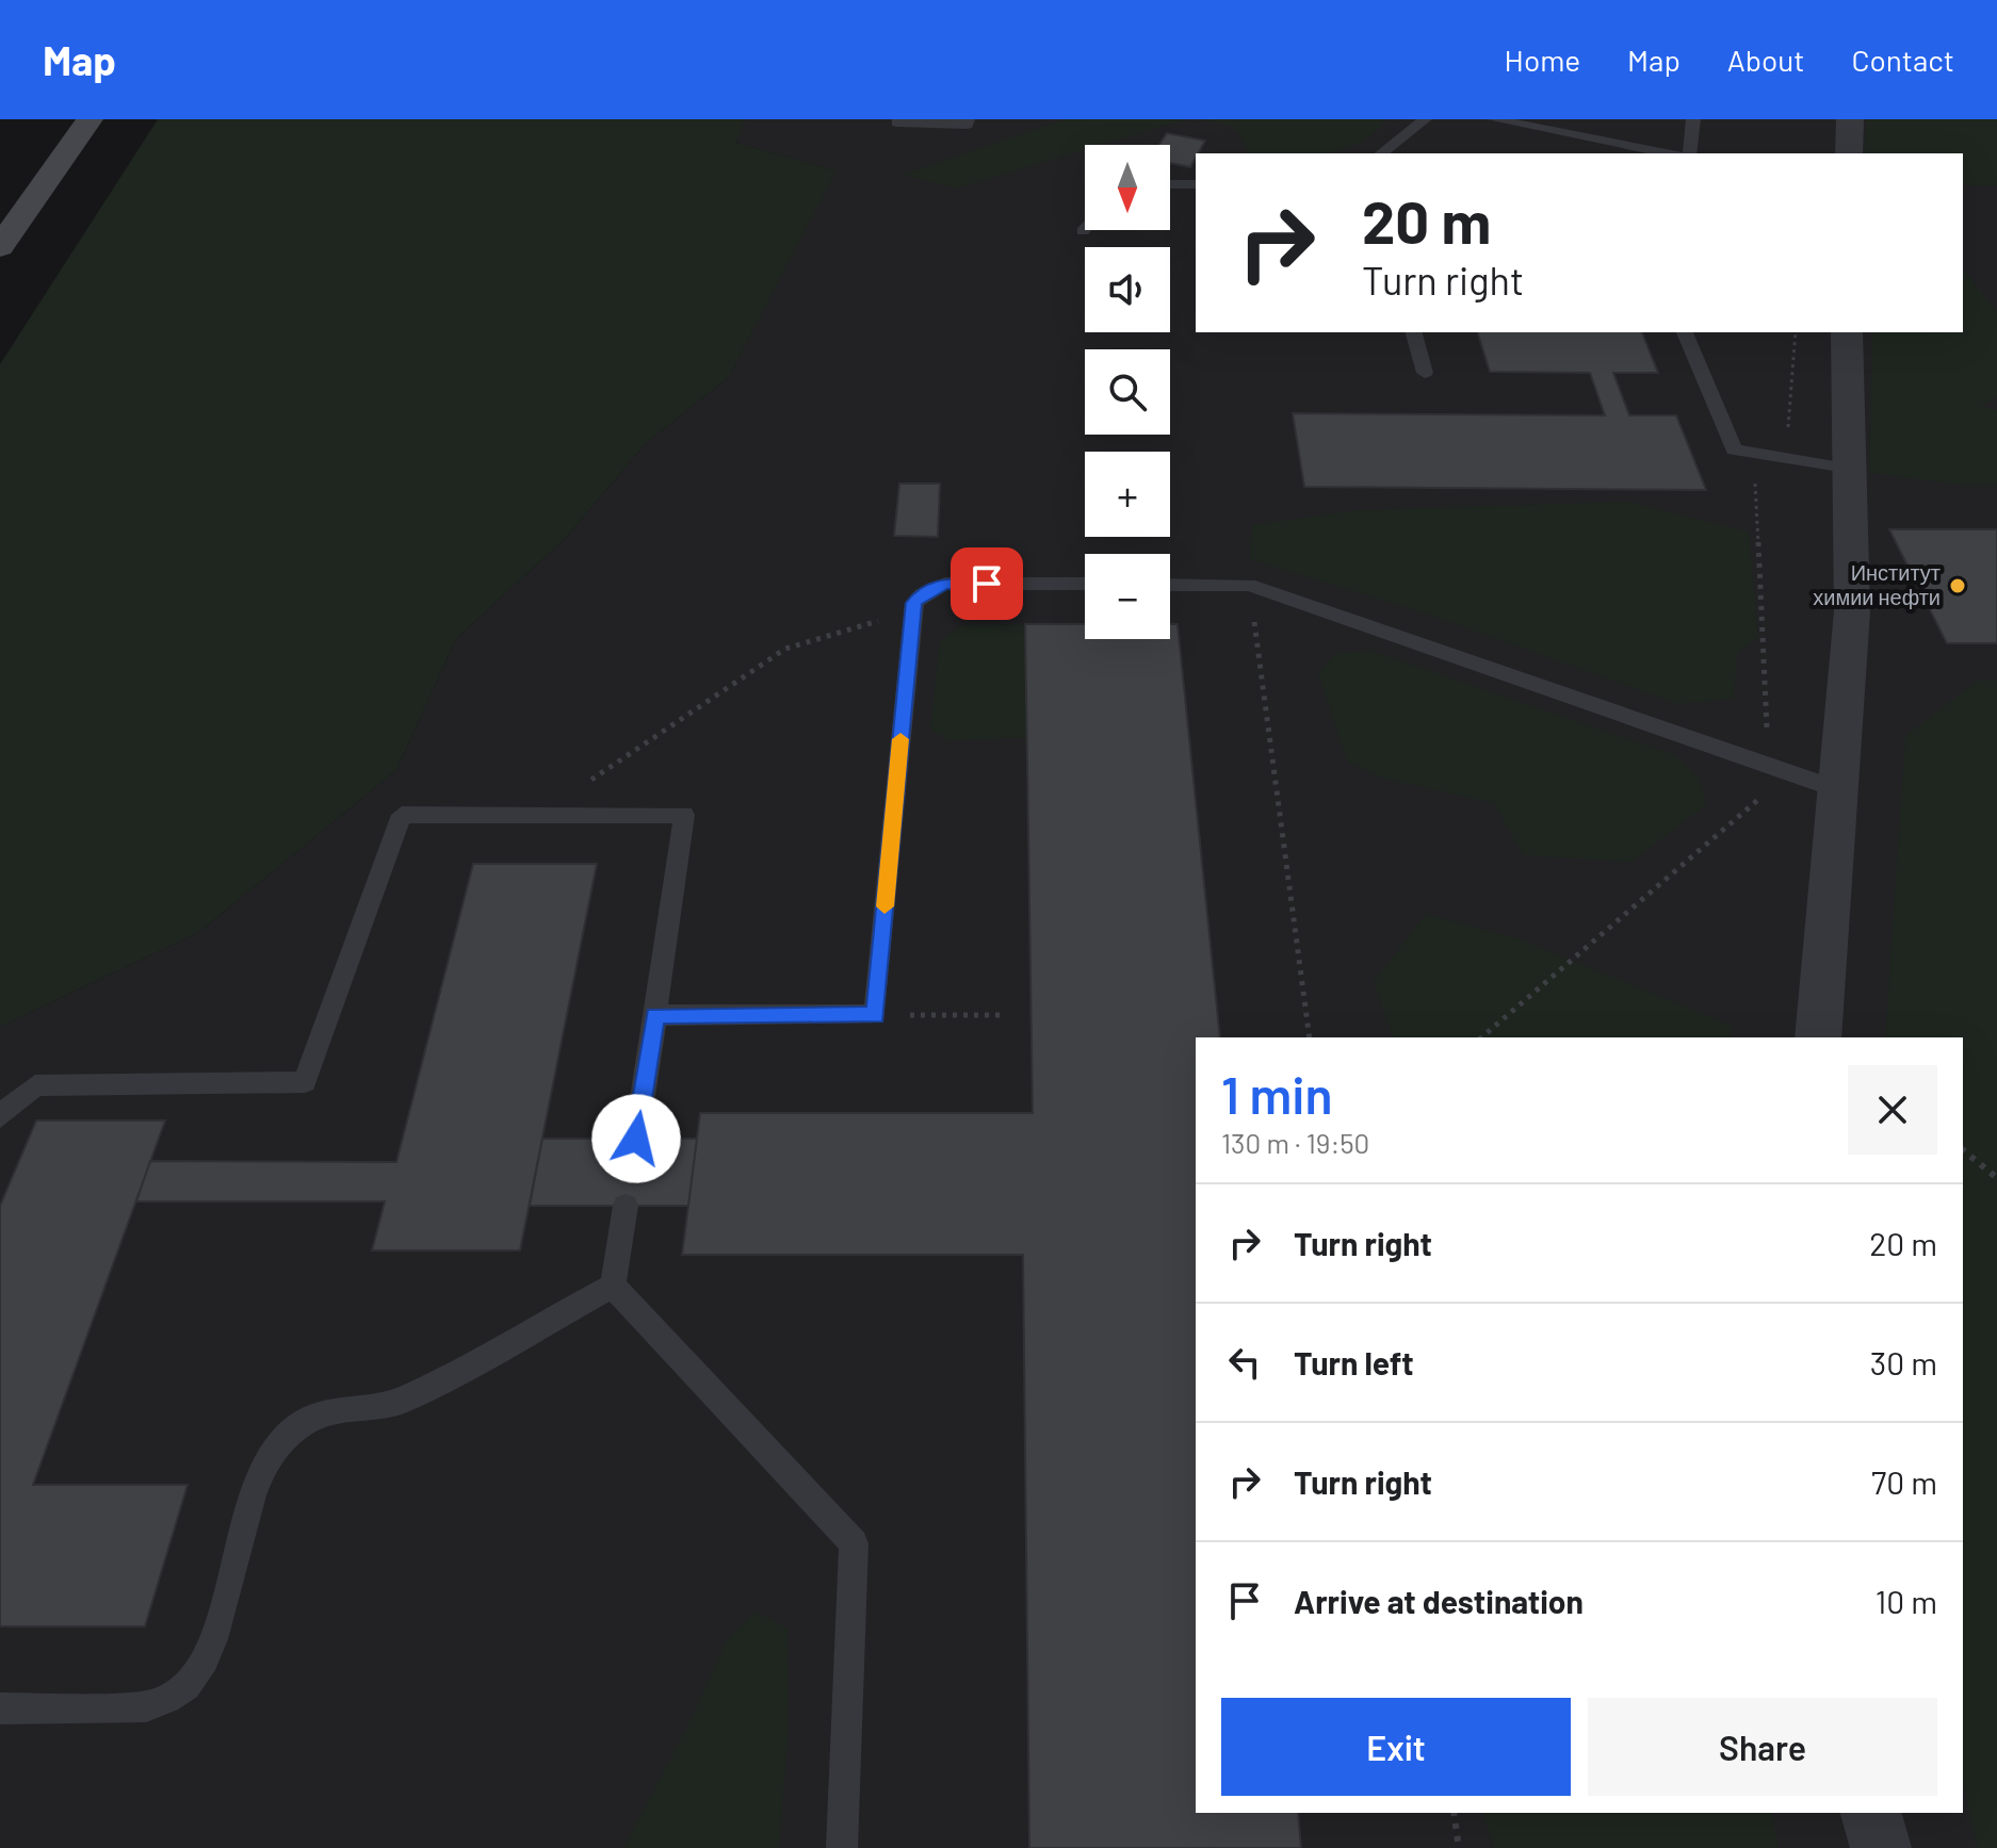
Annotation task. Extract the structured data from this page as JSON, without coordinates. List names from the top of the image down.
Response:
{
  "places": ["Институт химии нефти"],
  "north": "bottom",
  "page": {
    "header": "Map",
    "nav": [
      "Home",
      "Map",
      "About",
      "Contact"
    ],
    "map_buttons": ["+", "−"],
    "turn": ["20 m", "Turn right"],
    "heading": ["1 min", "130 m · 19:50"],
    "list": [
      {
        "name": "Turn right",
        "value": "20 m"
      },
      {
        "name": "Turn left",
        "value": "30 m"
      },
      {
        "name": "Turn right",
        "value": "70 m"
      },
      {
        "name": "Arrive at destination",
        "value": "10 m"
      }
    ],
    "buttons": ["Exit", "Share"]
  }
}
